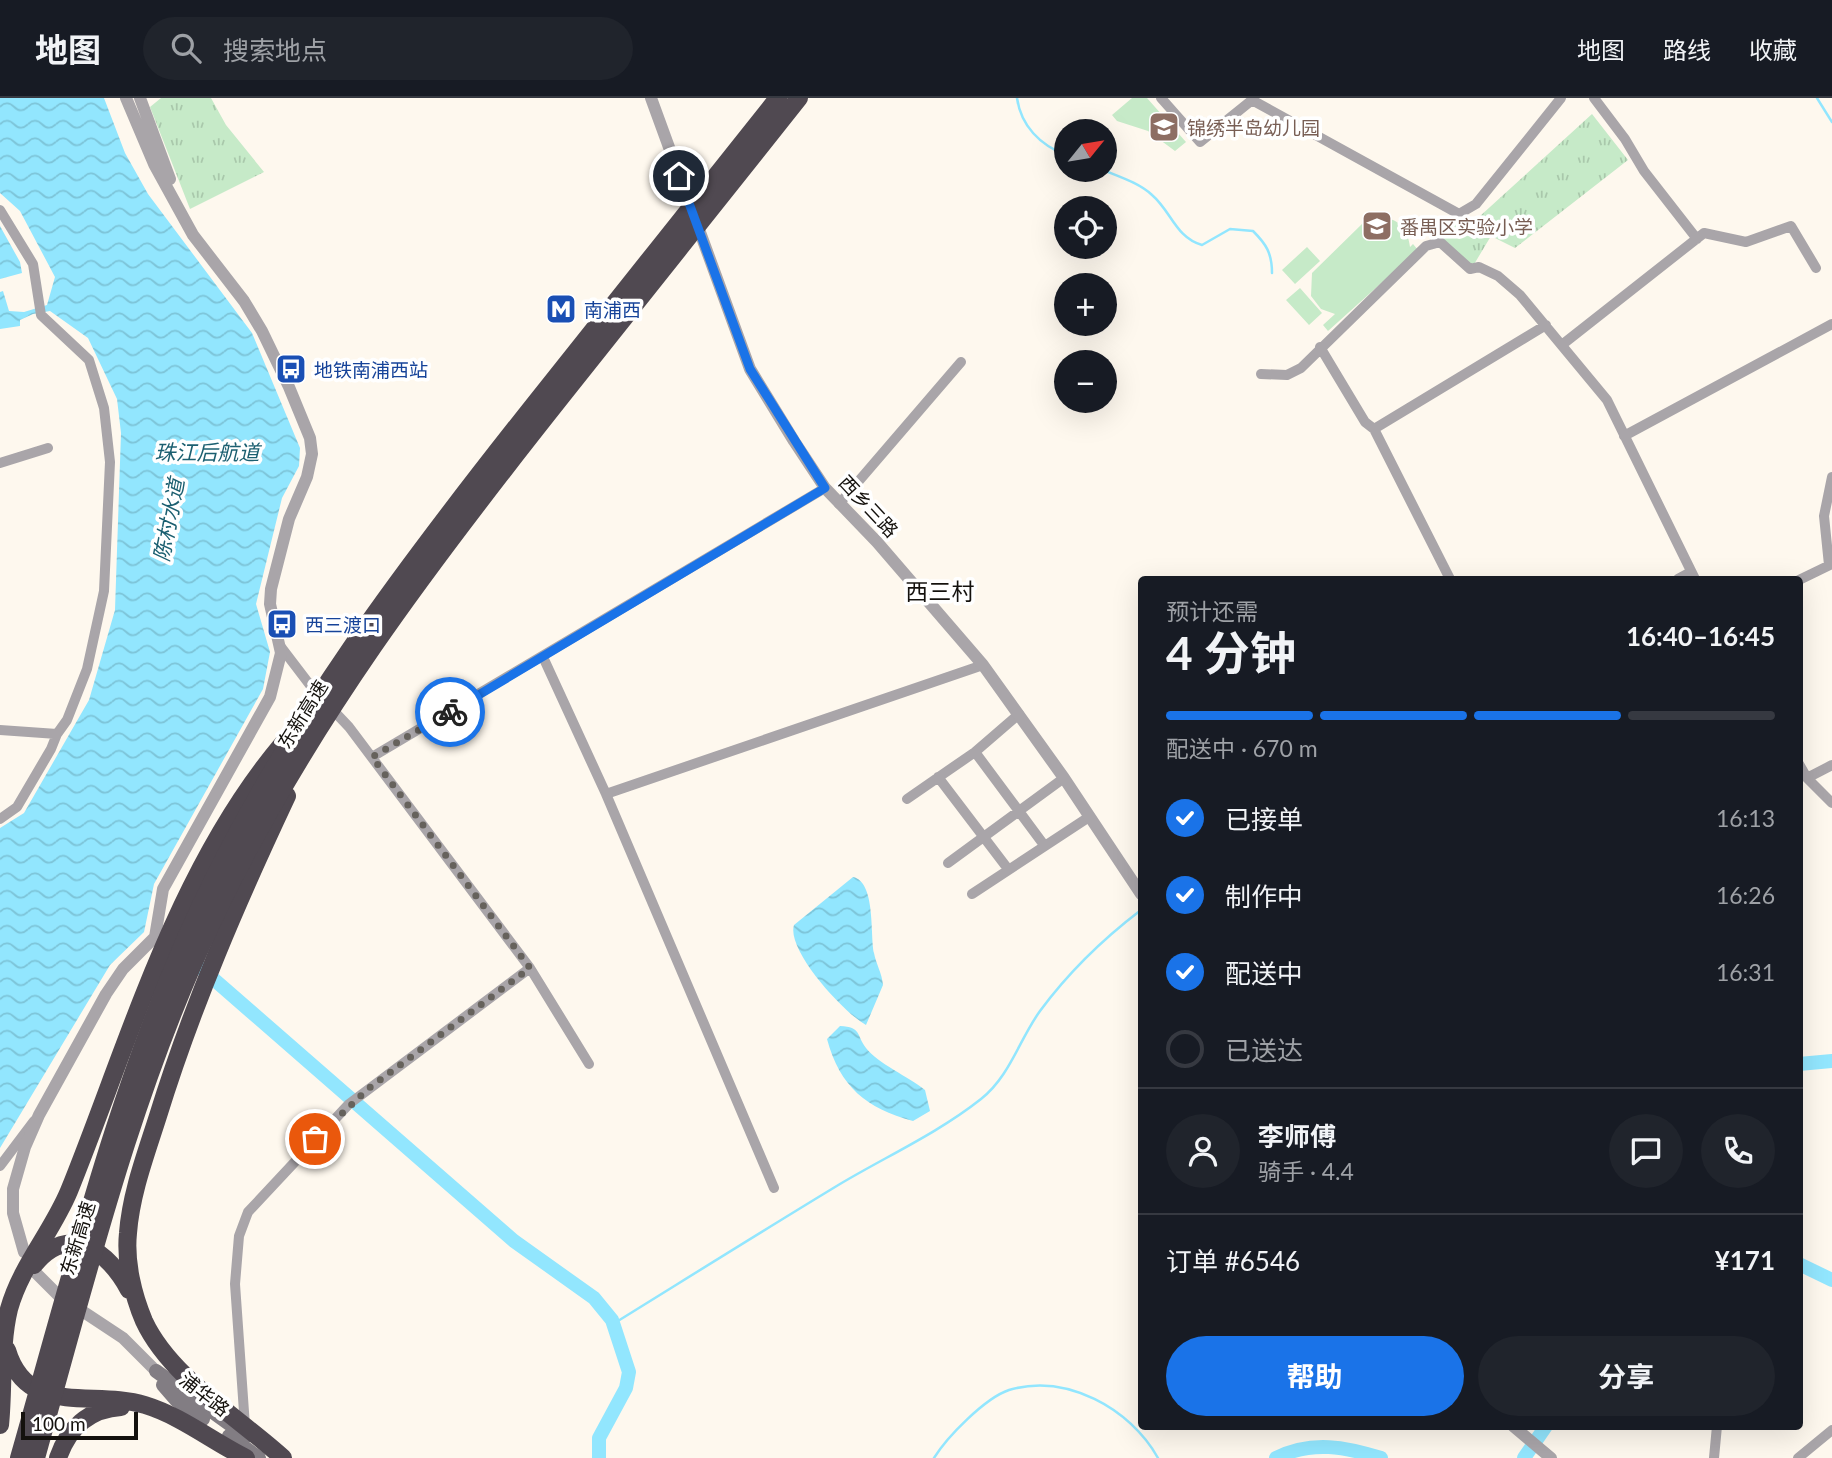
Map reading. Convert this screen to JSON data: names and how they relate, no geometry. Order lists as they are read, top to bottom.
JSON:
{
  "streets": {
    "highway": ["东新高速"],
    "main road": ["浦华路"],
    "street": ["西乡三路"]
  },
  "districts": ["西三村"],
  "water": ["珠江后航道", "陈村水道"],
  "places": {
    "school or university": ["锦绣半岛幼儿园", "番禺区实验小学"],
    "metro station": ["南浦西"],
    "bus stop": ["地铁南浦西站", "西三渡口"]
  },
  "scale_bar": "100 m",
  "north": "top right",
  "page": {
    "header": "地图",
    "search": "搜索地点",
    "nav": ["地图", "路线", "收藏"],
    "map_buttons": ["+", "−"],
    "heading": ["4 分钟", "预计还需", "16:40–16:45"],
    "panel": [
      "李师傅",
      "骑手 · 4.4",
      "订单 #6546",
      "¥171"
    ],
    "bar": "配送中 · 670 m",
    "list": [
      ["已接单", "16:13"],
      ["制作中", "16:26"],
      ["配送中", "16:31"],
      "已送达"
    ],
    "buttons": ["帮助", "分享"],
    "scale": "100 m"
  }
}
